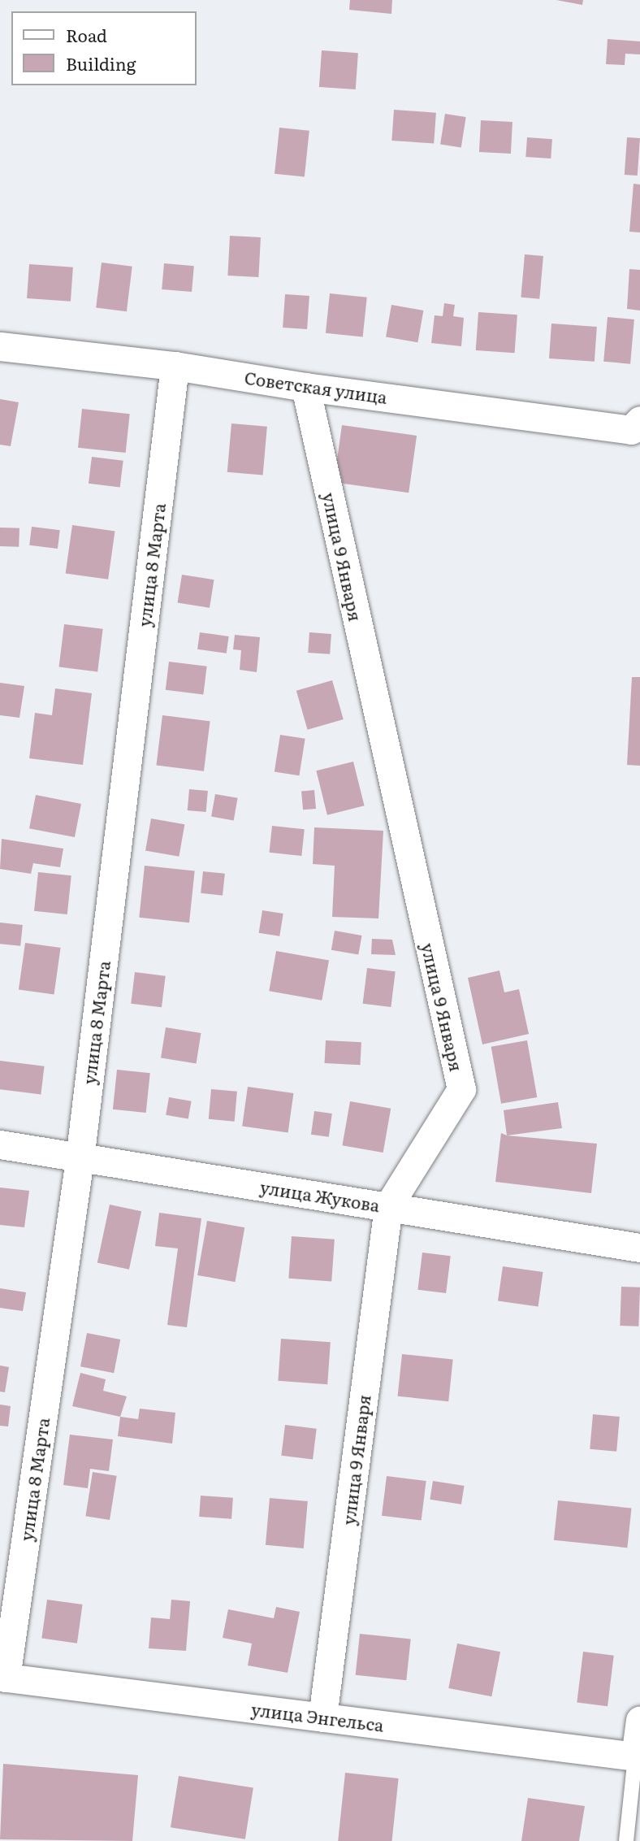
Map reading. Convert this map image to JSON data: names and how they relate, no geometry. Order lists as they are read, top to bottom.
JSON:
{
  "streets": {
    "street": [
      "Советская улица",
      "улица 9 Января",
      "улица 8 Марта",
      "улица Жукова",
      "улица Энгельса"
    ]
  },
  "crossings": [
    ["Советская улица", "улица 9 Января"],
    ["Советская улица", "улица 8 Марта"],
    ["улица 9 Января", "улица Жукова"],
    ["улица 9 Января", "улица Энгельса"],
    ["улица 8 Марта", "улица Жукова"],
    ["улица 8 Марта", "улица Энгельса"]
  ],
  "legend": ["Road", "Building"]
}
